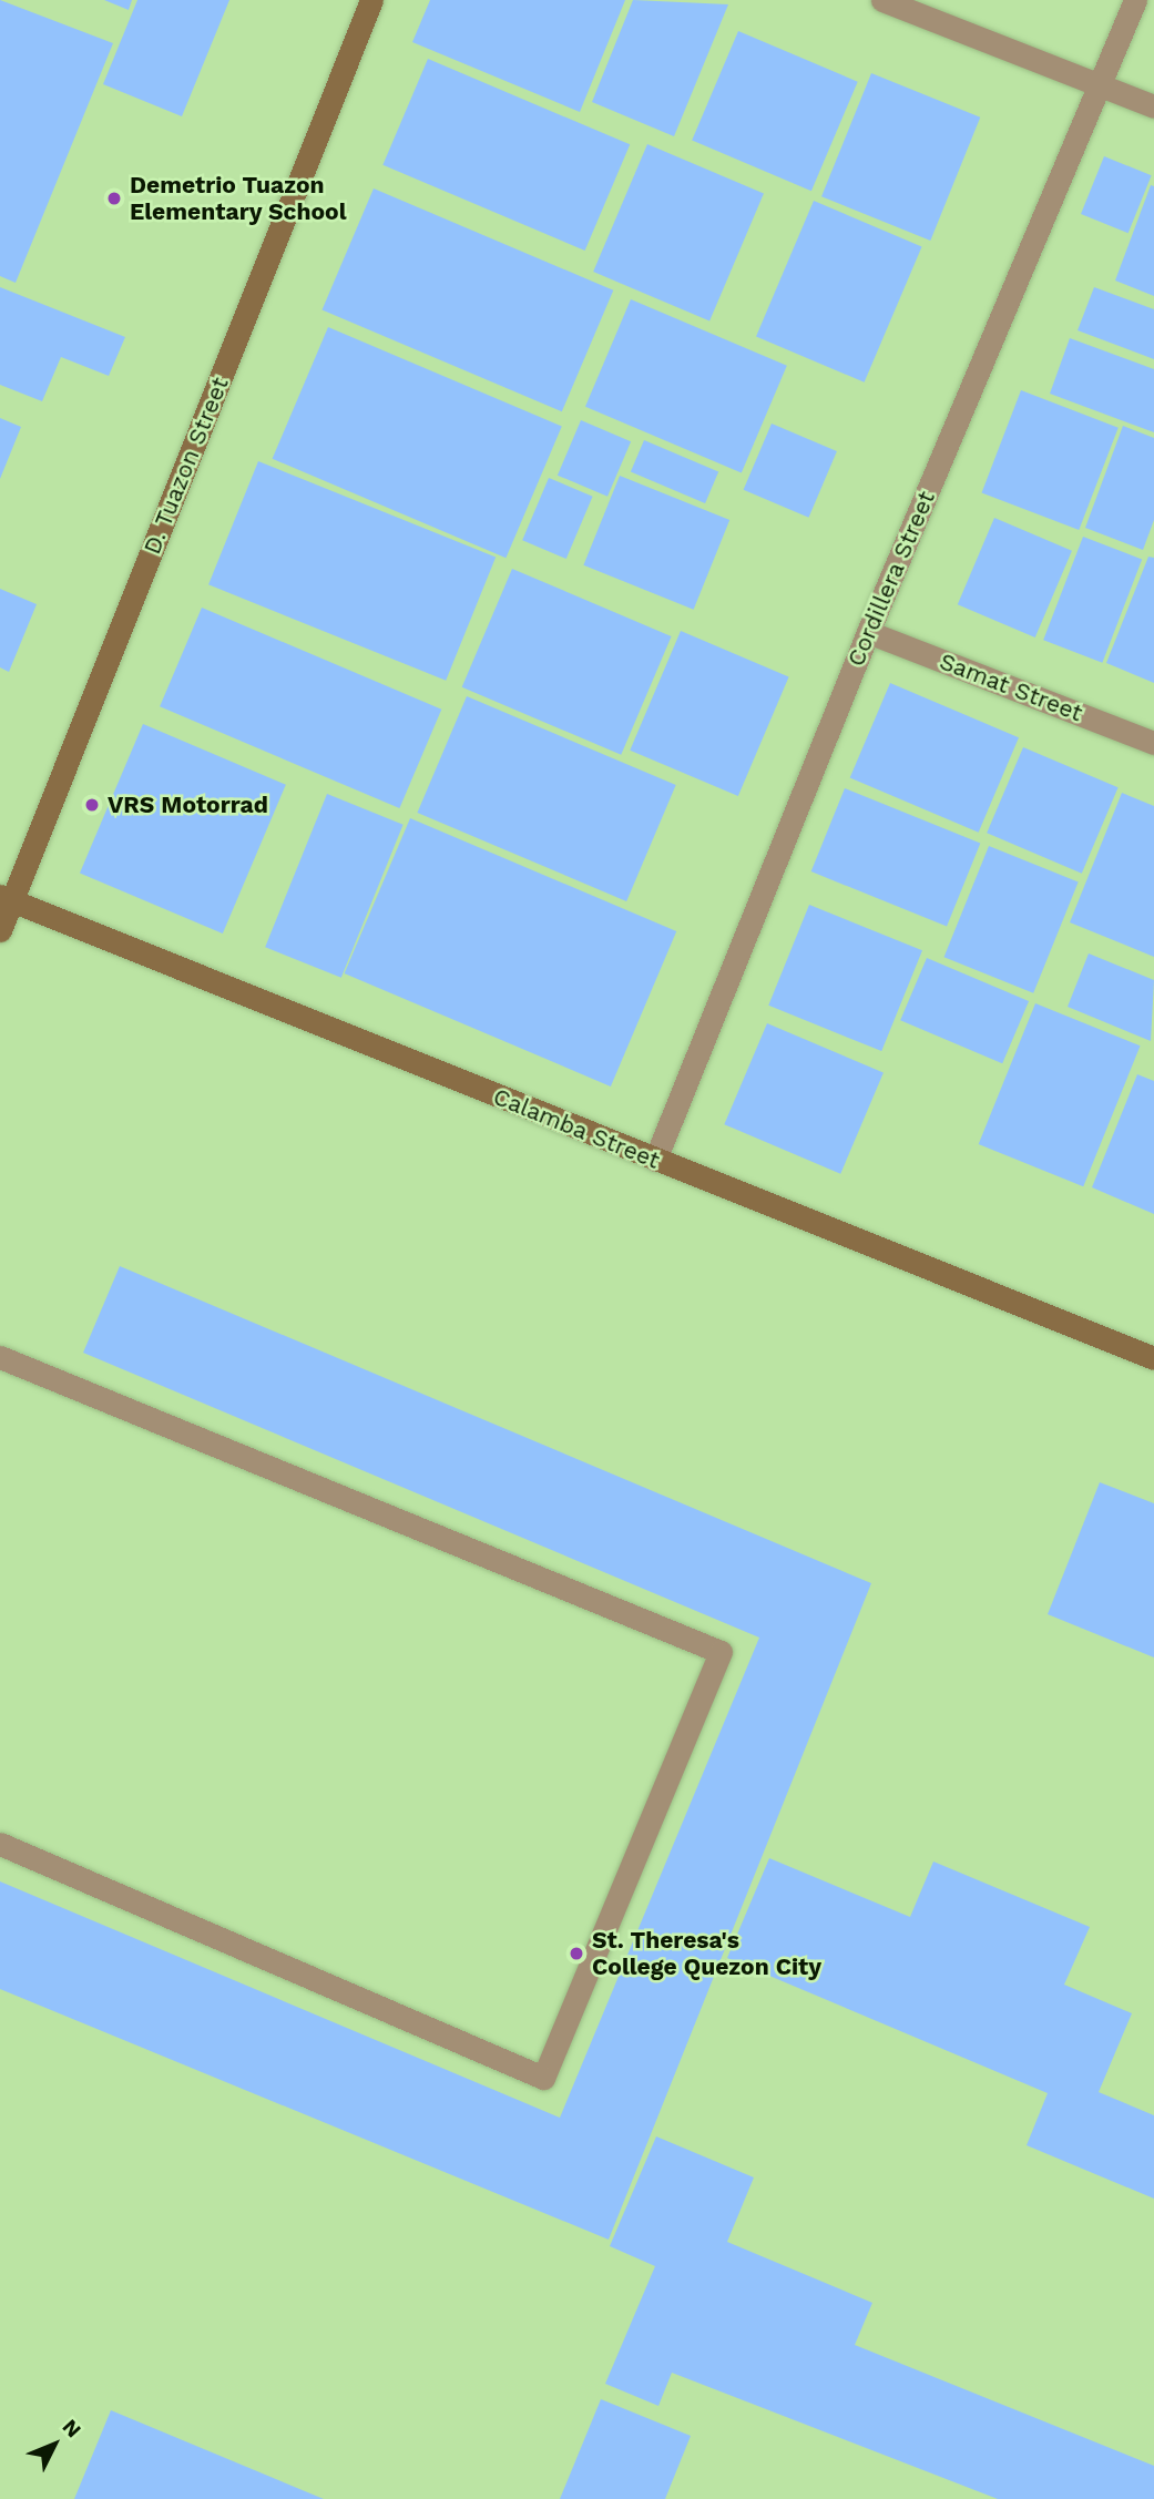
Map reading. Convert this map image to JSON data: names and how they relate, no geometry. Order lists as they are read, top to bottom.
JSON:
{
  "streets": {
    "street": [
      "D. Tuazon Street",
      "Cordillera Street",
      "Samat Street",
      "Calamba Street"
    ]
  },
  "crossings": [
    ["D. Tuazon Street", "Calamba Street"],
    ["Cordillera Street", "Samat Street"],
    ["Cordillera Street", "Calamba Street"]
  ],
  "places": ["Demetrio Tuazon Elementary School", "VRS Motorrad", "St. Theresa's College Quezon City"],
  "north": "top right"
}
